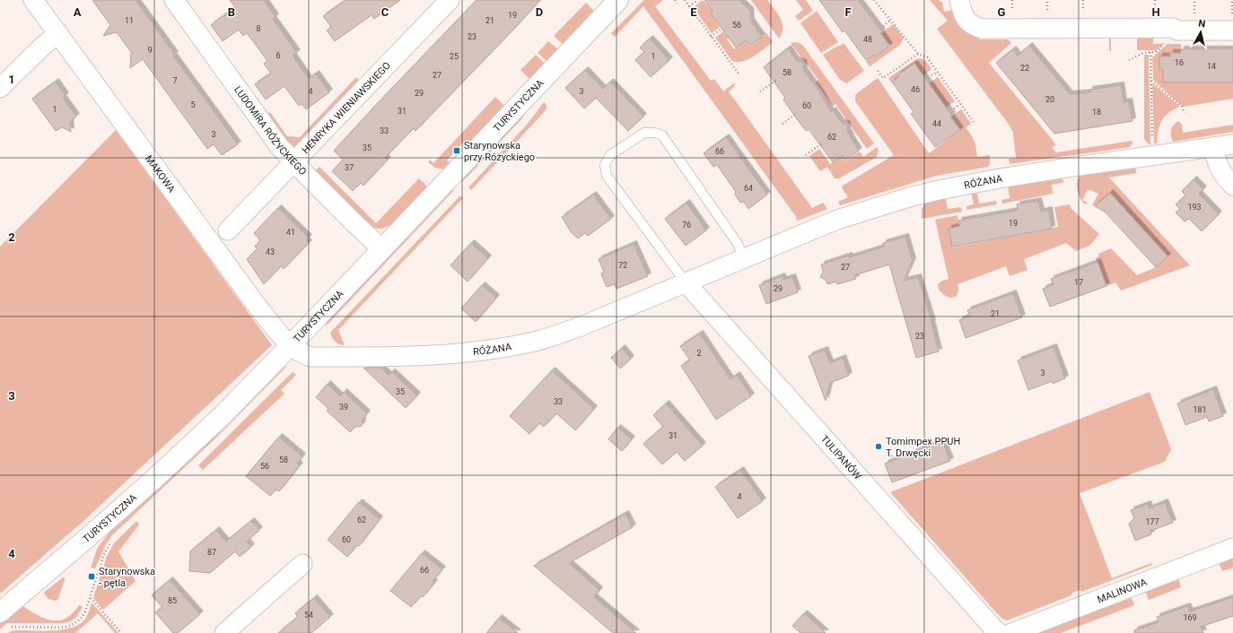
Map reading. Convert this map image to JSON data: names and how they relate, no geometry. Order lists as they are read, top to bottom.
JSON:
{
  "streets": {
    "street": [
      "TURYSTYCZNA",
      "HENRYKA WIENIAWSKIEGO",
      "LUDOMIRA RÓŻYCKIEGO",
      "MAKOWA",
      "RÓŻANA",
      "TULIPANÓW",
      "MALINOWA"
    ]
  },
  "crossings": [
    ["TURYSTYCZNA", "LUDOMIRA RÓŻYCKIEGO"],
    ["TURYSTYCZNA", "MAKOWA"],
    ["TURYSTYCZNA", "RÓŻANA"],
    ["HENRYKA WIENIAWSKIEGO", "LUDOMIRA RÓŻYCKIEGO"],
    ["MAKOWA", "RÓŻANA"],
    ["RÓŻANA", "TULIPANÓW"]
  ],
  "places": {
    "transit": ["Starynowska przy Różyckiego", "Starynowska - pętla"],
    "other": ["Tomimpex PPUH T. Drwęcki"]
  },
  "house_numbers": [
    "19",
    "11",
    "21",
    "56",
    "8",
    "23",
    "48",
    "9",
    "6",
    "25",
    "1",
    "16",
    "14",
    "22",
    "58",
    "27",
    "7",
    "46",
    "4",
    "3",
    "29",
    "20",
    "5",
    "60",
    "1",
    "31",
    "18",
    "44",
    "33",
    "3",
    "62",
    "35",
    "66",
    "37",
    "64",
    "193",
    "19",
    "76",
    "41",
    "43",
    "72",
    "27",
    "17",
    "29",
    "21",
    "23",
    "2",
    "3",
    "35",
    "33",
    "39",
    "181",
    "31",
    "58",
    "56",
    "4",
    "62",
    "177",
    "60",
    "87",
    "66",
    "85",
    "54",
    "169"
  ],
  "north": "top",
  "grid": {
    "columns": [
      "A",
      "B",
      "C",
      "D",
      "E",
      "F",
      "G",
      "H"
    ],
    "rows": [
      "1",
      "2",
      "3",
      "4"
    ]
  }
}
